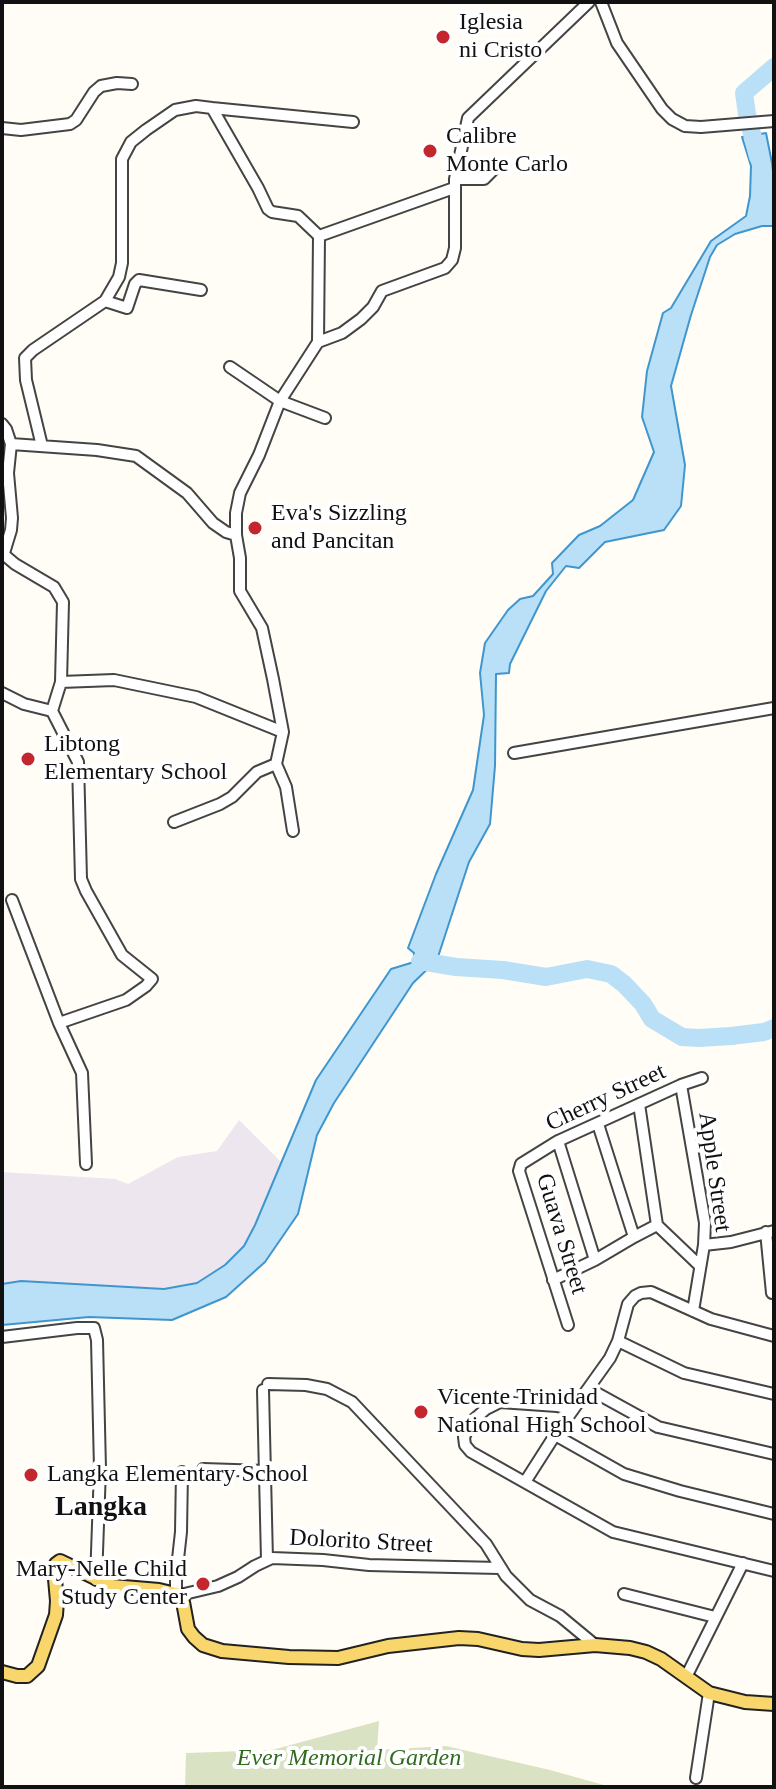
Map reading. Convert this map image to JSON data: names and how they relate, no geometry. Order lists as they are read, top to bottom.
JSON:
{
  "streets": {
    "street": [
      "Cherry Street",
      "Apple Street",
      "Guava Street",
      "Dolorito Street"
    ]
  },
  "crossings": [
    ["Cherry Street", "Apple Street"],
    ["Cherry Street", "Guava Street"]
  ],
  "districts": ["Langka"],
  "parks": ["Ever Memorial Garden"],
  "places": [
    "Iglesia ni Cristo",
    "Calibre Monte Carlo",
    "Eva's Sizzling and Pancitan",
    "Libtong Elementary School",
    "Vicente Trinidad National High School",
    "Langka Elementary School",
    "Mary-Nelle Child Study Center"
  ]
}
